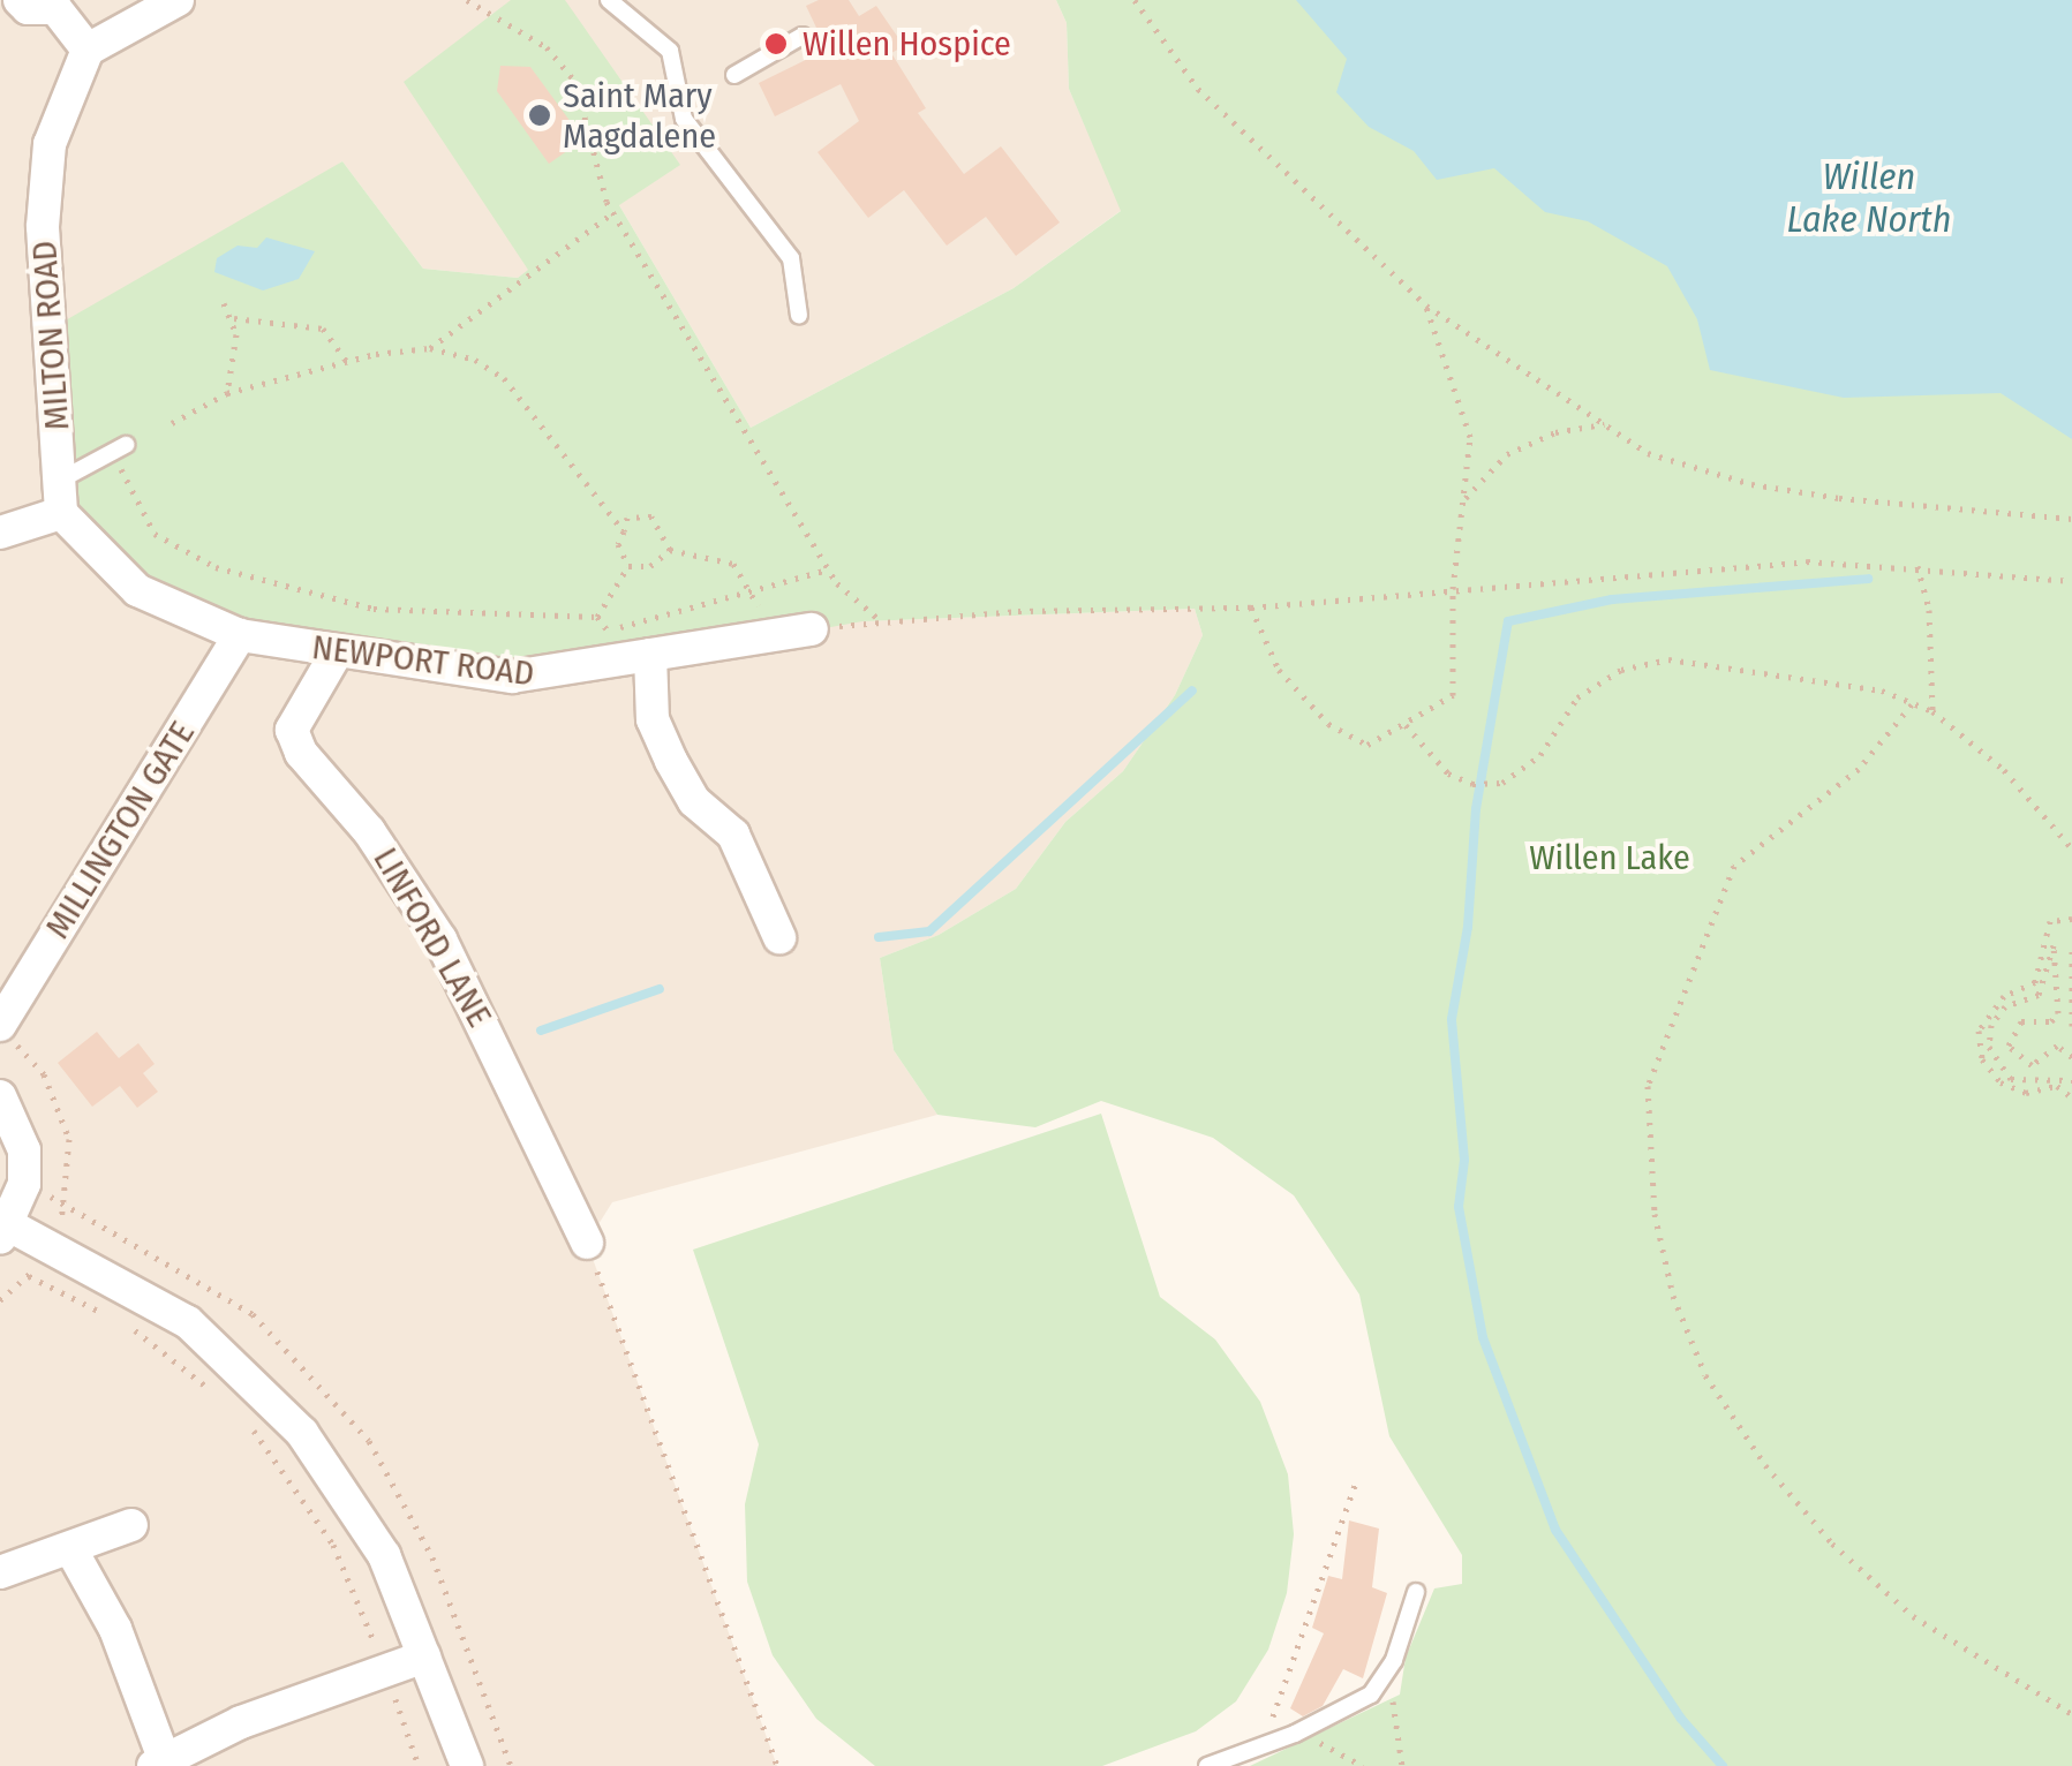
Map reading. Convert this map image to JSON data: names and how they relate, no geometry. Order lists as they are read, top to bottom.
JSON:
{
  "streets": {
    "street": [
      "MILTON ROAD",
      "NEWPORT ROAD",
      "MILLINGTON GATE",
      "LINFORD LANE"
    ]
  },
  "crossings": [
    ["NEWPORT ROAD", "MILLINGTON GATE"],
    ["NEWPORT ROAD", "LINFORD LANE"]
  ],
  "water": ["Willen Lake North"],
  "parks": ["Willen Lake"],
  "places": ["Willen Hospice", "Saint Mary Magdalene"]
}
